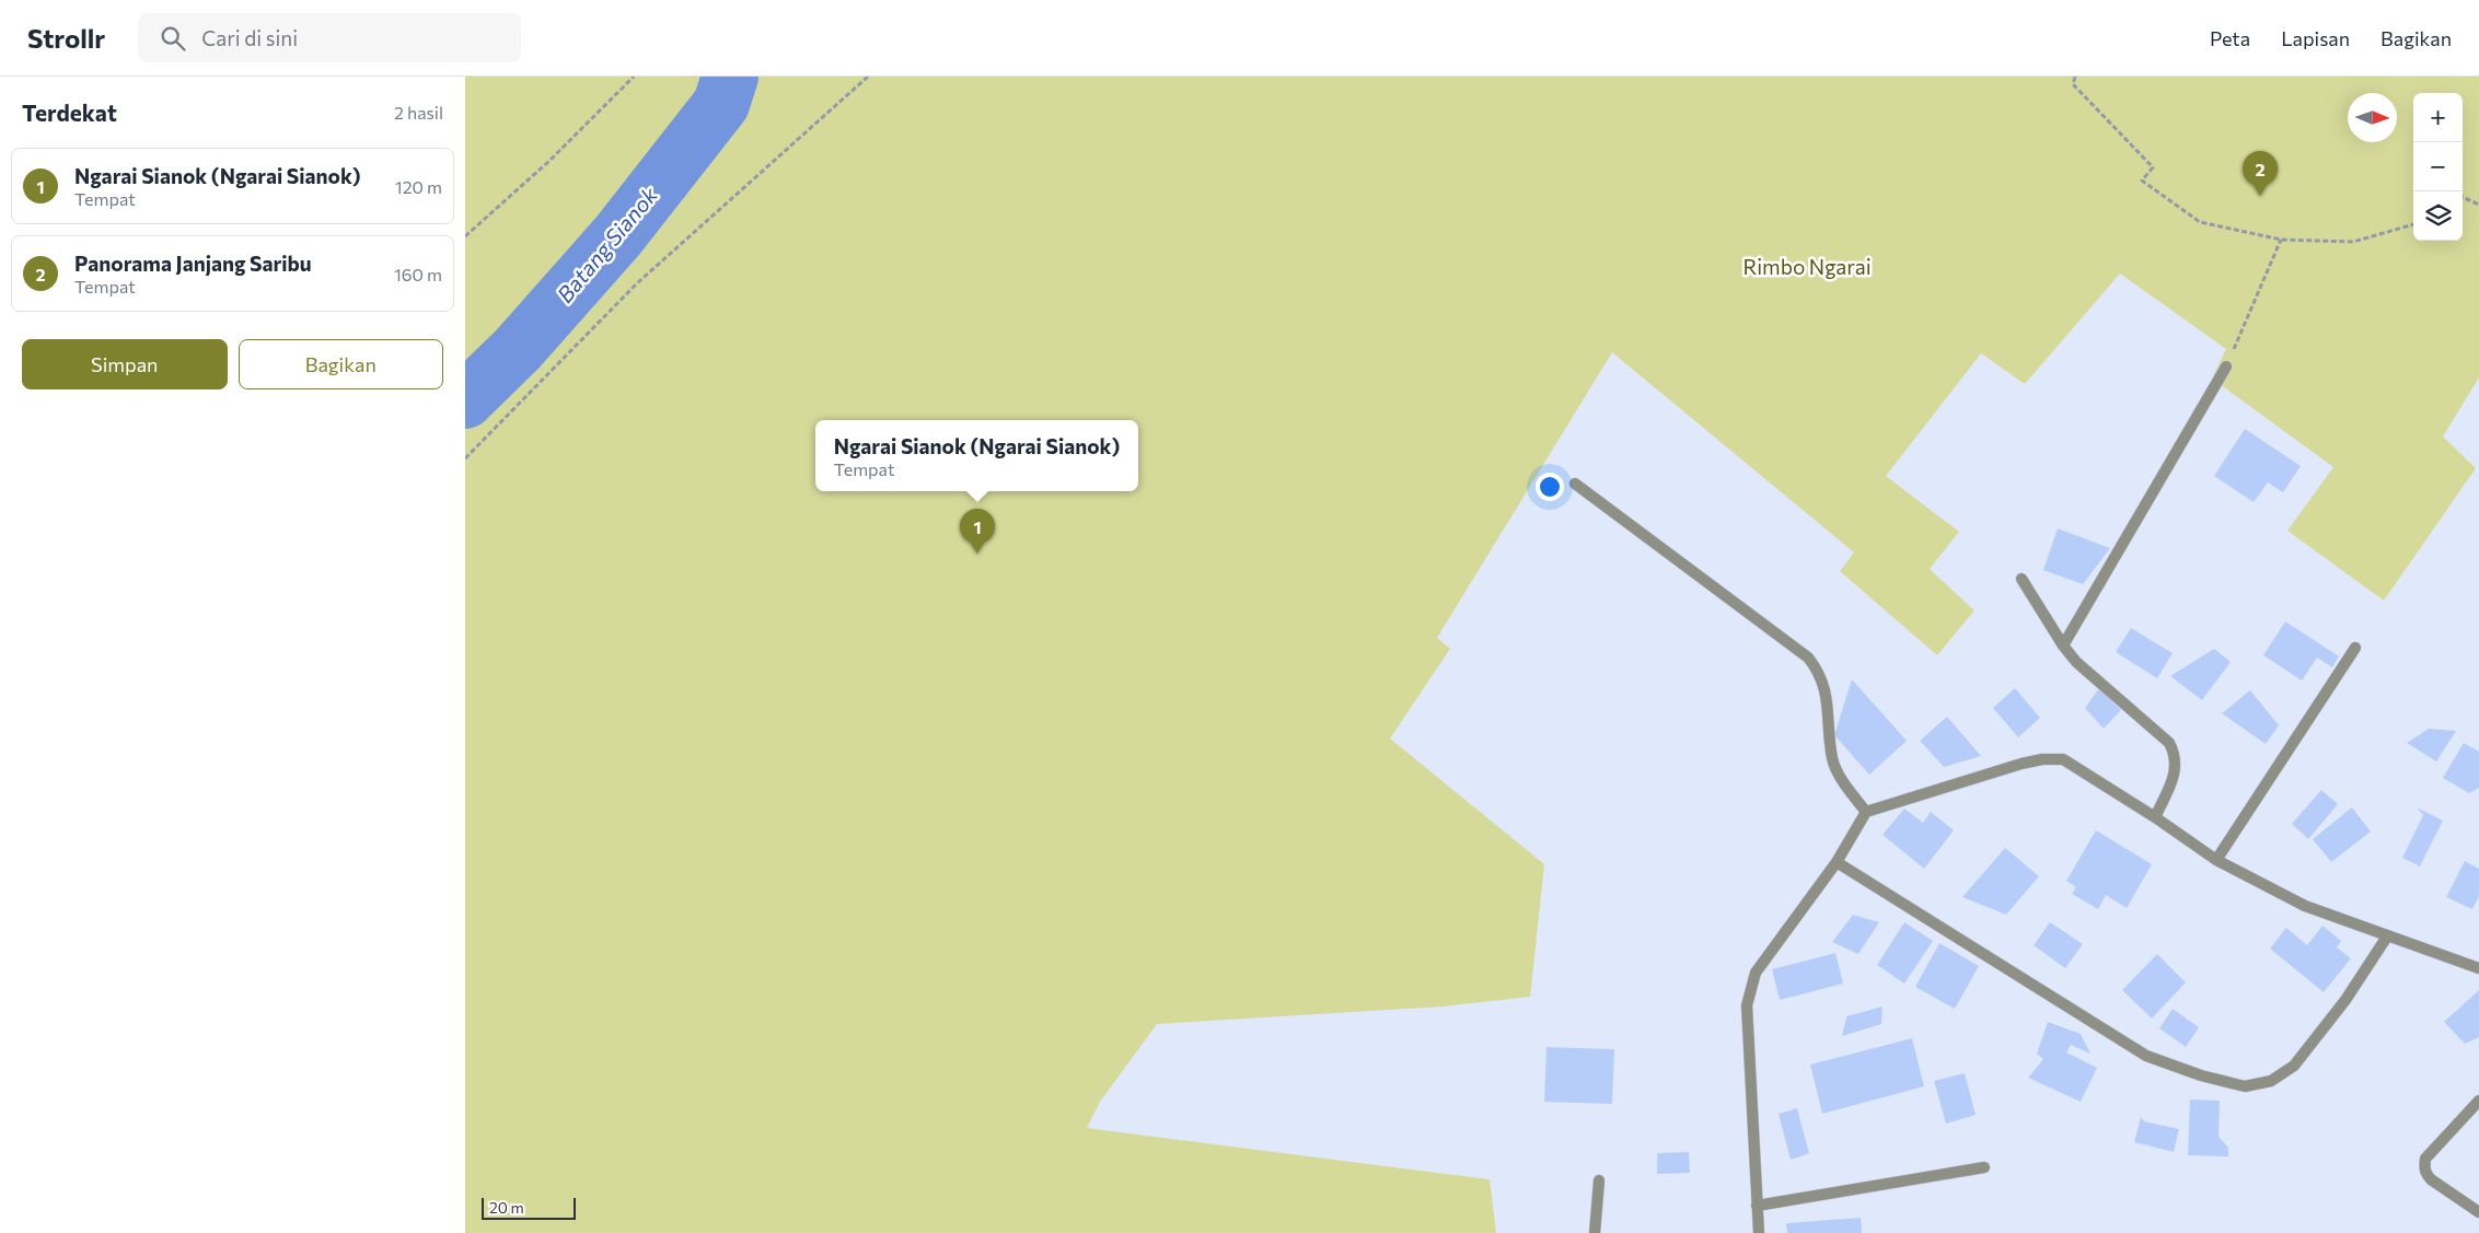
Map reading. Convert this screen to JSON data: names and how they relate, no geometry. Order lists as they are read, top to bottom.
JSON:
{
  "water": ["Batang Sianok"],
  "parks": ["Rimbo Ngarai"],
  "scale_bar": "20 m",
  "north": "right",
  "page": {
    "header": "Strollr",
    "search": "Cari di sini",
    "nav": ["Peta", "Lapisan", "Bagikan"],
    "heading": ["Terdekat", "2 hasil"],
    "map_buttons": ["+", "−"],
    "list": [
      {
        "mark": "1",
        "name": "Ngarai Sianok (Ngarai Sianok)",
        "note": "Tempat",
        "value": "120 m"
      },
      {
        "mark": "2",
        "name": "Panorama Janjang Saribu",
        "note": "Tempat",
        "value": "160 m"
      }
    ],
    "pins": ["2", "1"],
    "buttons": ["Simpan", "Bagikan"],
    "popup": ["Ngarai Sianok (Ngarai Sianok)", "Tempat"],
    "scale": "20 m"
  }
}
